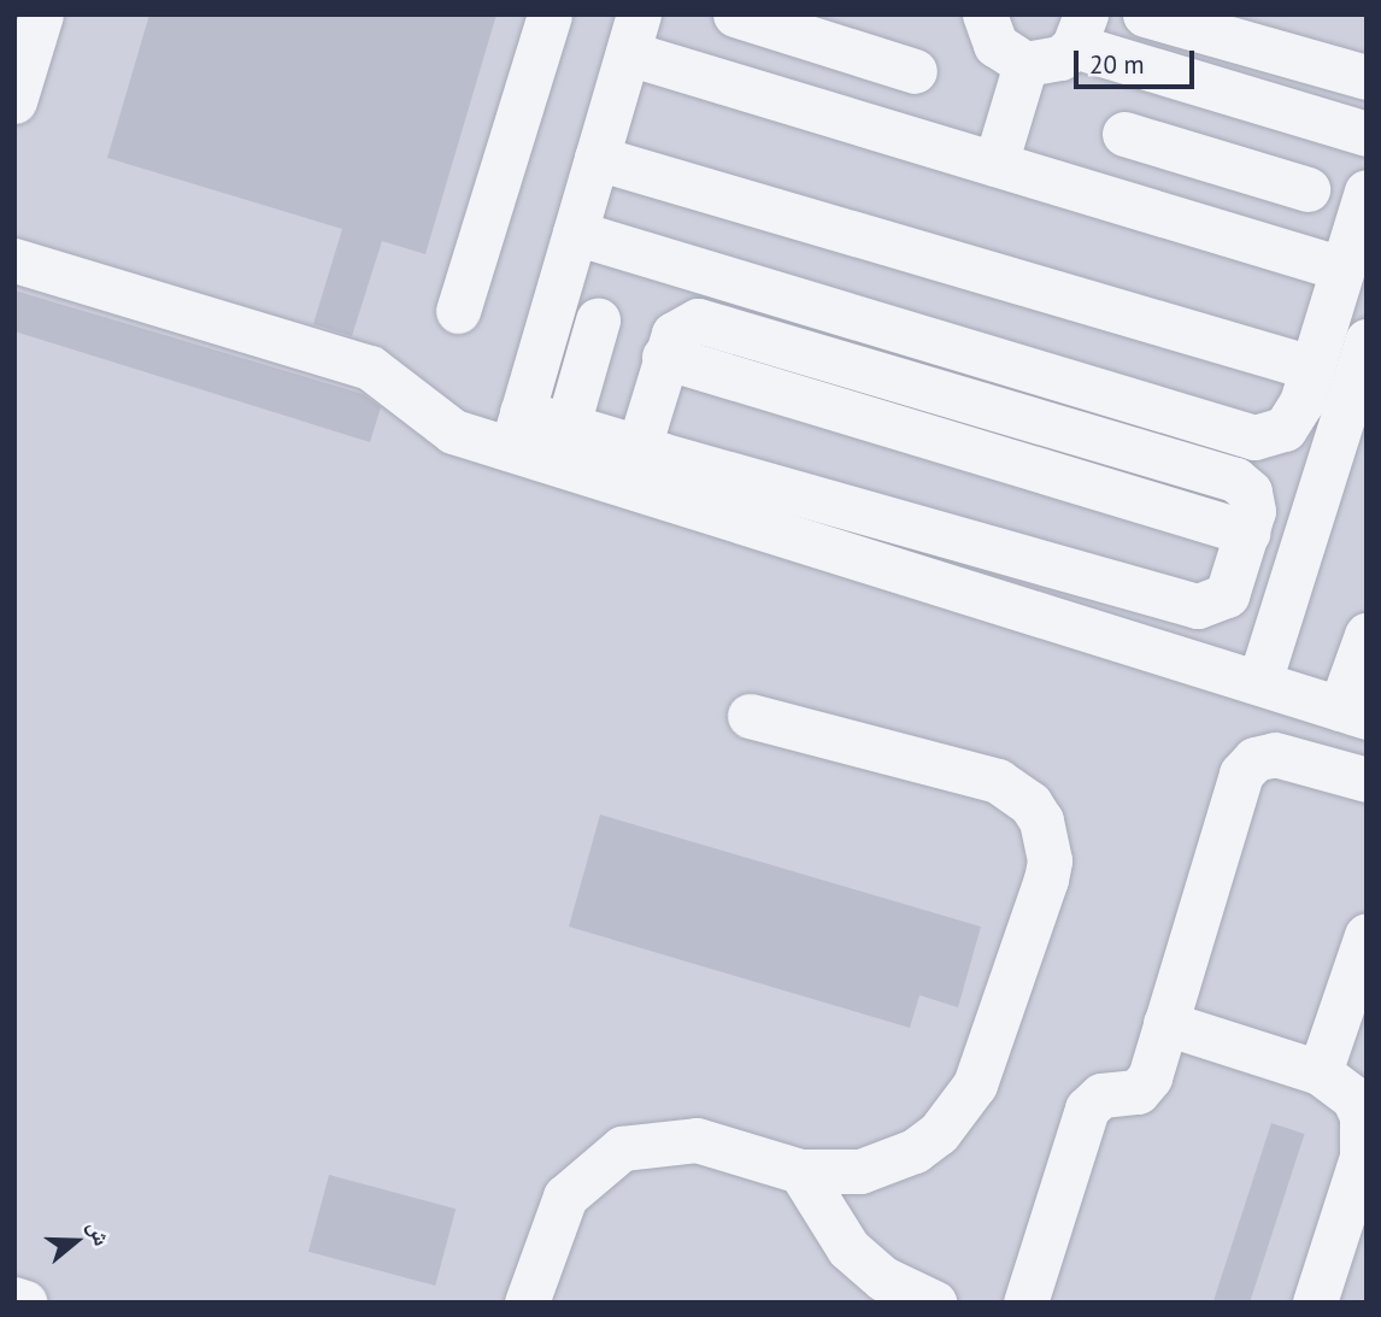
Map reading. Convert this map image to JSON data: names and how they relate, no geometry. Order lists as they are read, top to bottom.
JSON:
{
  "scale_bar": "20 m",
  "north": "right"
}
